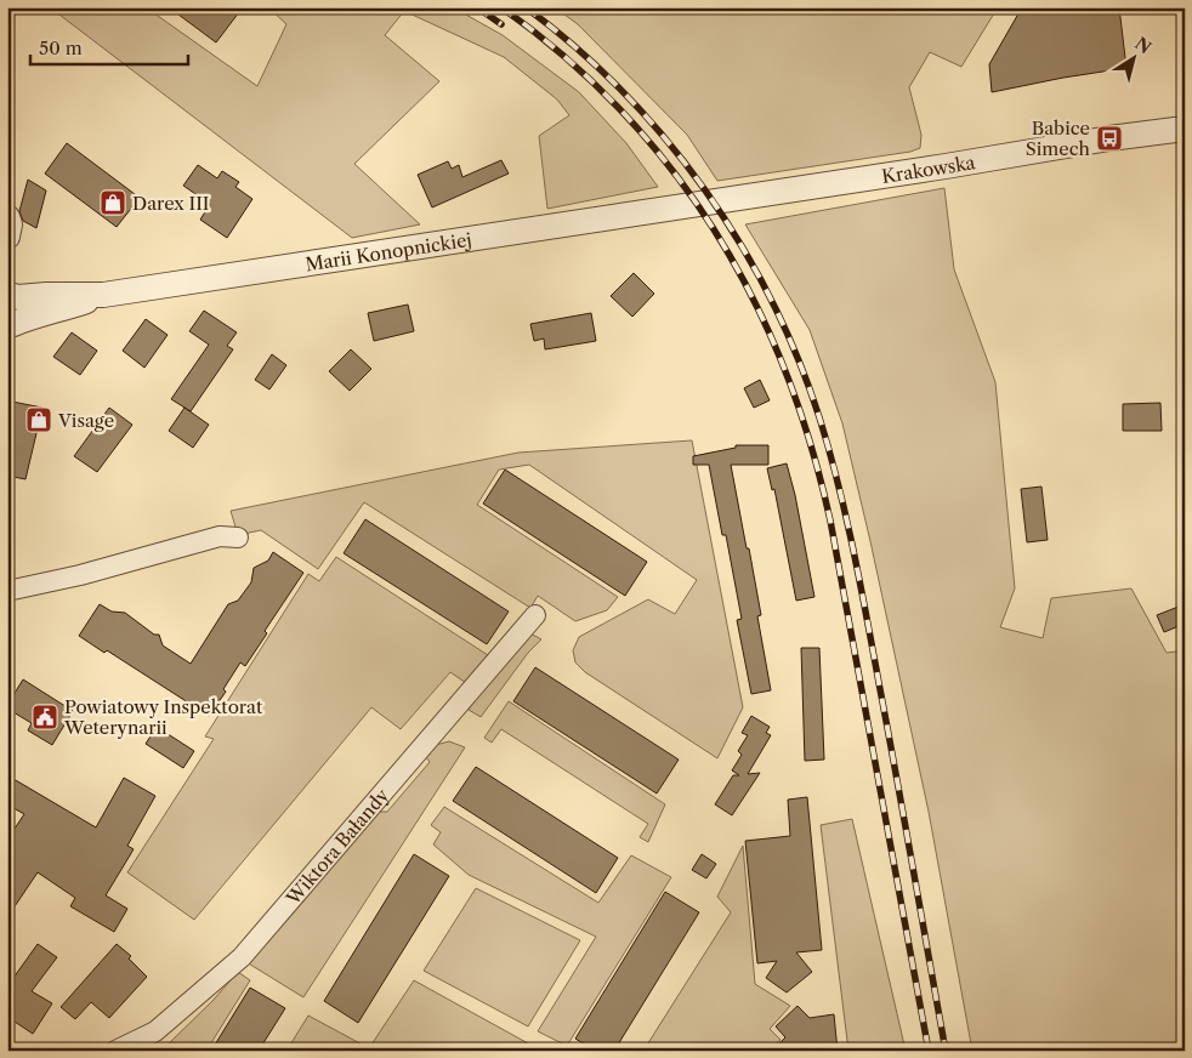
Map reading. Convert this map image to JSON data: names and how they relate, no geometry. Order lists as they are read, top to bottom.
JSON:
{
  "streets": {
    "street": ["Krakowska", "Marii Konopnickiej", "Wiktora Bałandy"]
  },
  "crossings": [
    ["Krakowska", "Marii Konopnickiej"]
  ],
  "places": {
    "bus stop": ["Babice Simech"],
    "shop": ["Darex III", "Visage"],
    "public building": ["Powiatowy Inspektorat Weterynarii"]
  },
  "scale_bar": "50 m",
  "north": "top right"
}
